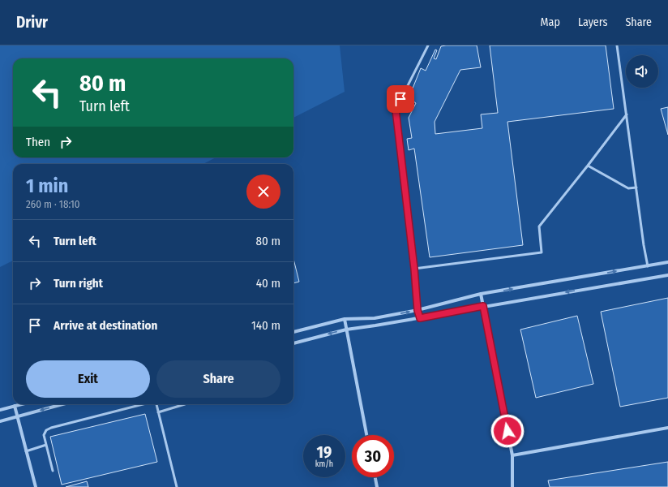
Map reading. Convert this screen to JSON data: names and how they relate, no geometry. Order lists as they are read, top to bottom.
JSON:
{
  "page": {
    "header": "Drivr",
    "nav": ["Map", "Layers", "Share"],
    "turn": ["80 m", "Turn left"],
    "then": "Then",
    "heading": ["1 min", "260 m · 18:10"],
    "list": [
      {
        "name": "Turn left",
        "value": "80 m"
      },
      {
        "name": "Turn right",
        "value": "40 m"
      },
      {
        "name": "Arrive at destination",
        "value": "140 m"
      }
    ],
    "buttons": ["Exit", "Share"],
    "speed": "19 km/h",
    "limit": "30"
  }
}
